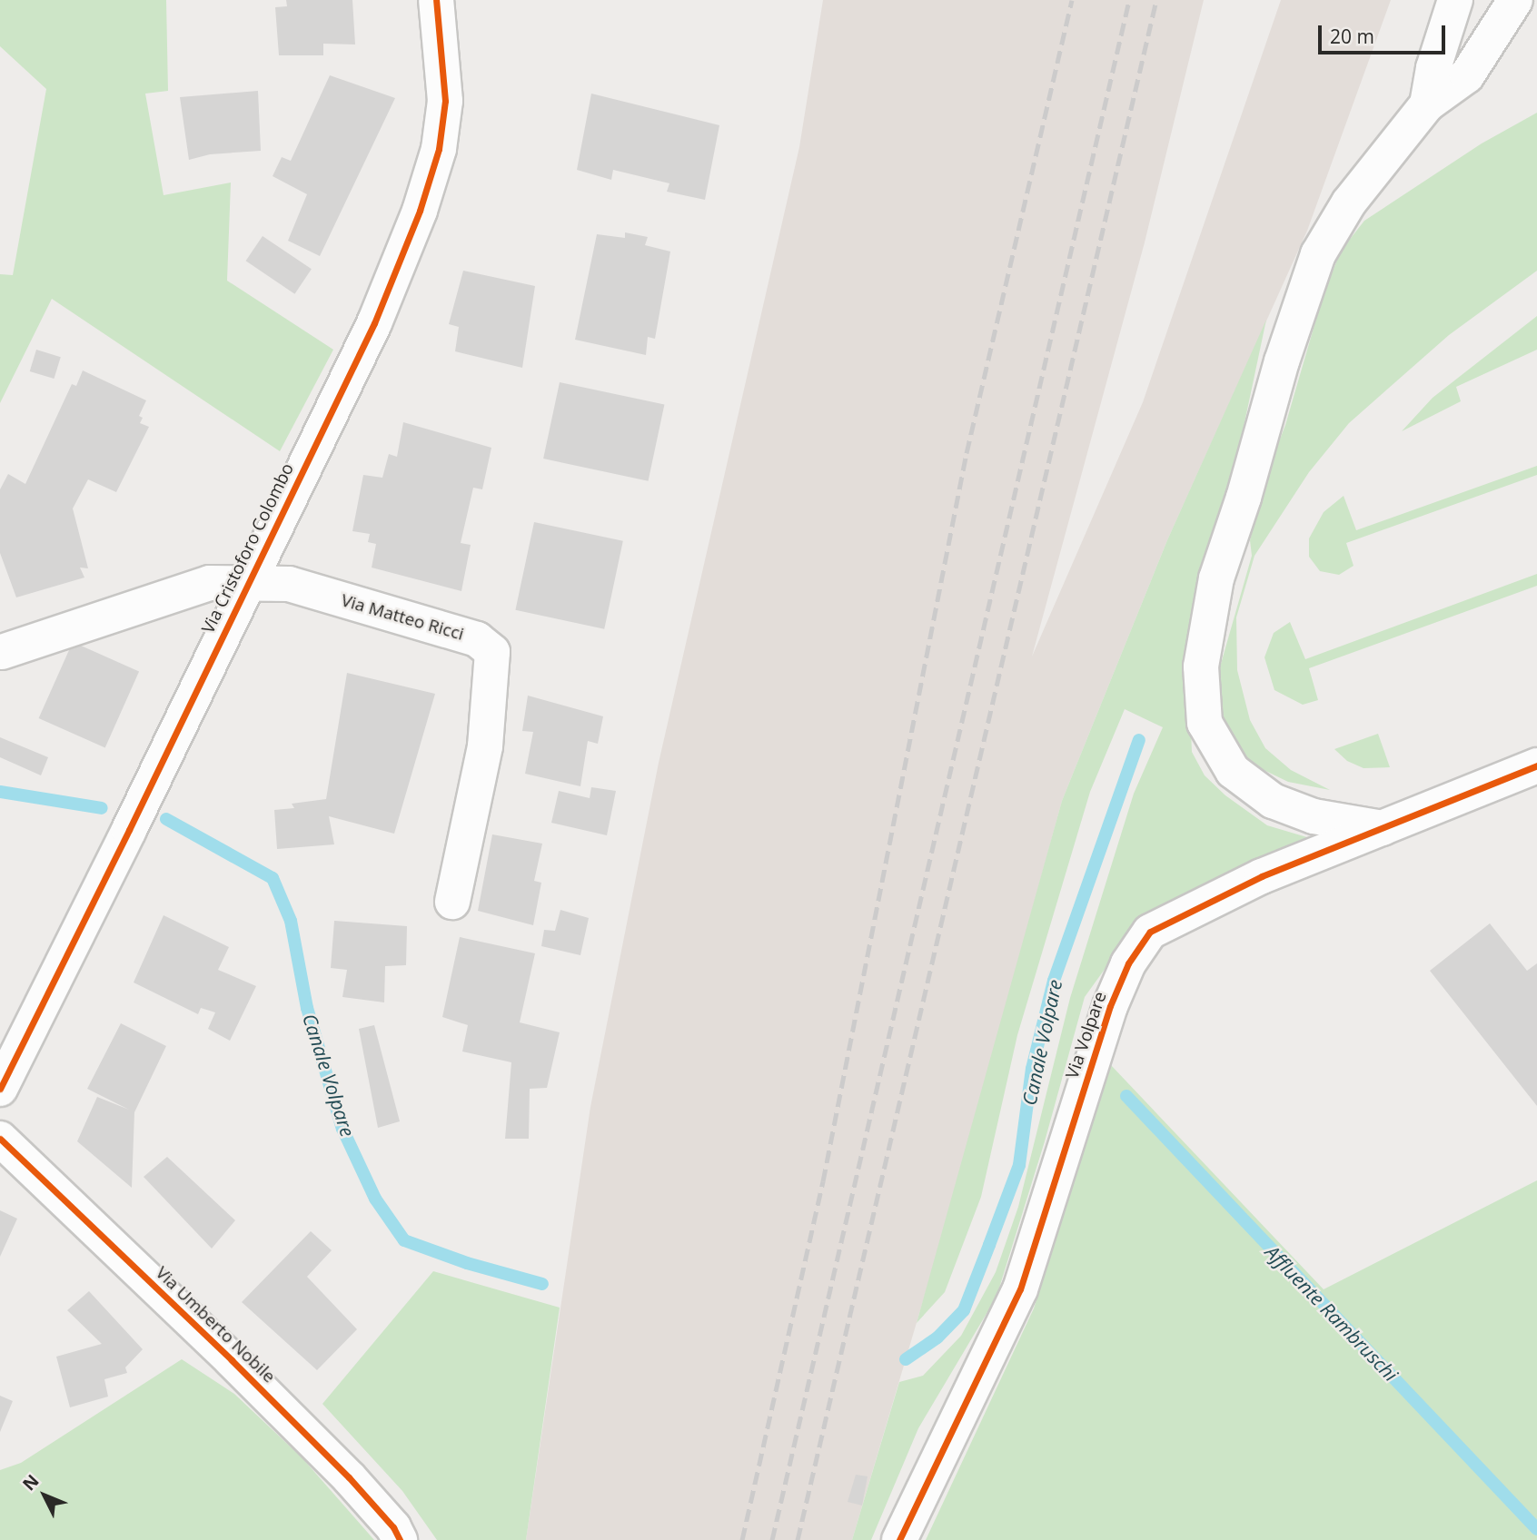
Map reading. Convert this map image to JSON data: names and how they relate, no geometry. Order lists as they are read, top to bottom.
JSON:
{
  "streets": {
    "street": [
      "Via Cristoforo Colombo",
      "Via Matteo Ricci",
      "Via Volpare",
      "Via Umberto Nobile"
    ]
  },
  "crossings": [
    ["Via Cristoforo Colombo", "Via Matteo Ricci"]
  ],
  "water": ["Canale Volpare", "Affluente Rambruschi"],
  "scale_bar": "20 m",
  "north": "top left"
}
